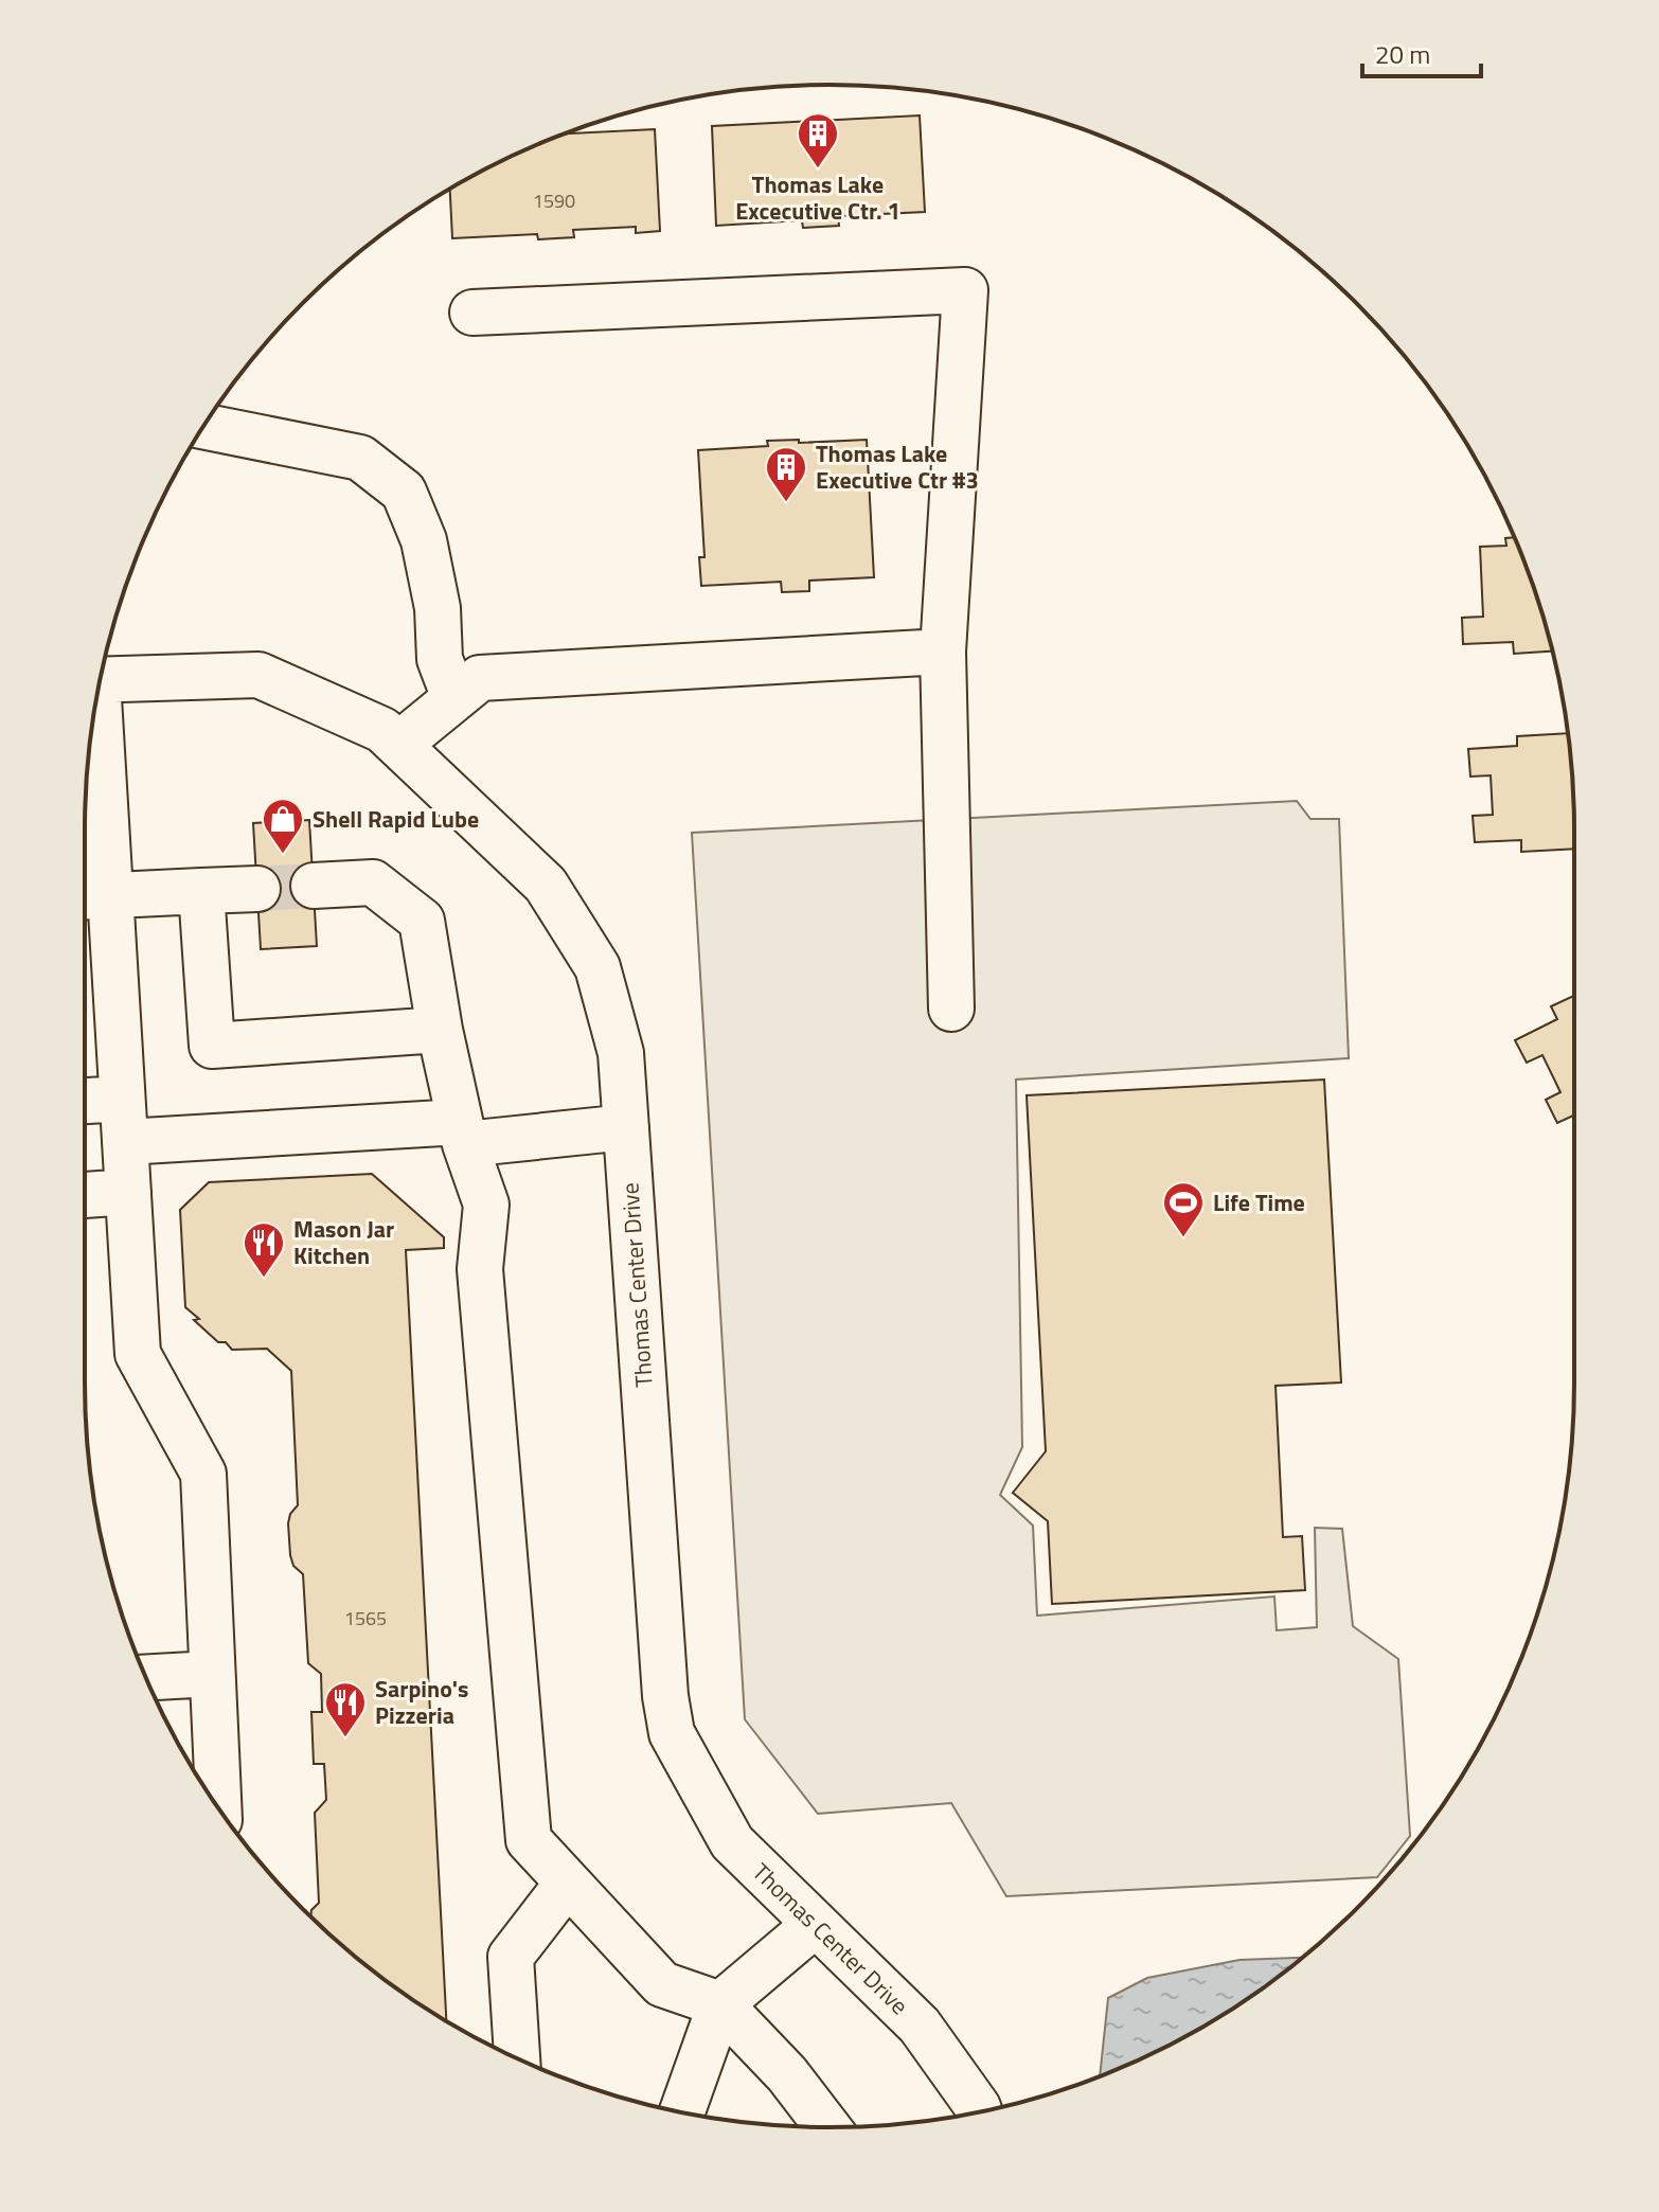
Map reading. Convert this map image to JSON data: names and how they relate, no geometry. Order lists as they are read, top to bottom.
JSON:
{
  "streets": {
    "street": ["Thomas Center Drive"]
  },
  "places": {
    "building": ["Thomas Lake Excecutive Ctr. 1", "Thomas Lake Executive Ctr #3"],
    "shop": ["Shell Rapid Lube"],
    "sports": ["Life Time"],
    "restaurant": ["Mason Jar Kitchen", "Sarpino's Pizzeria"]
  },
  "house_numbers": ["1590", "1565"],
  "scale_bar": "20 m"
}
